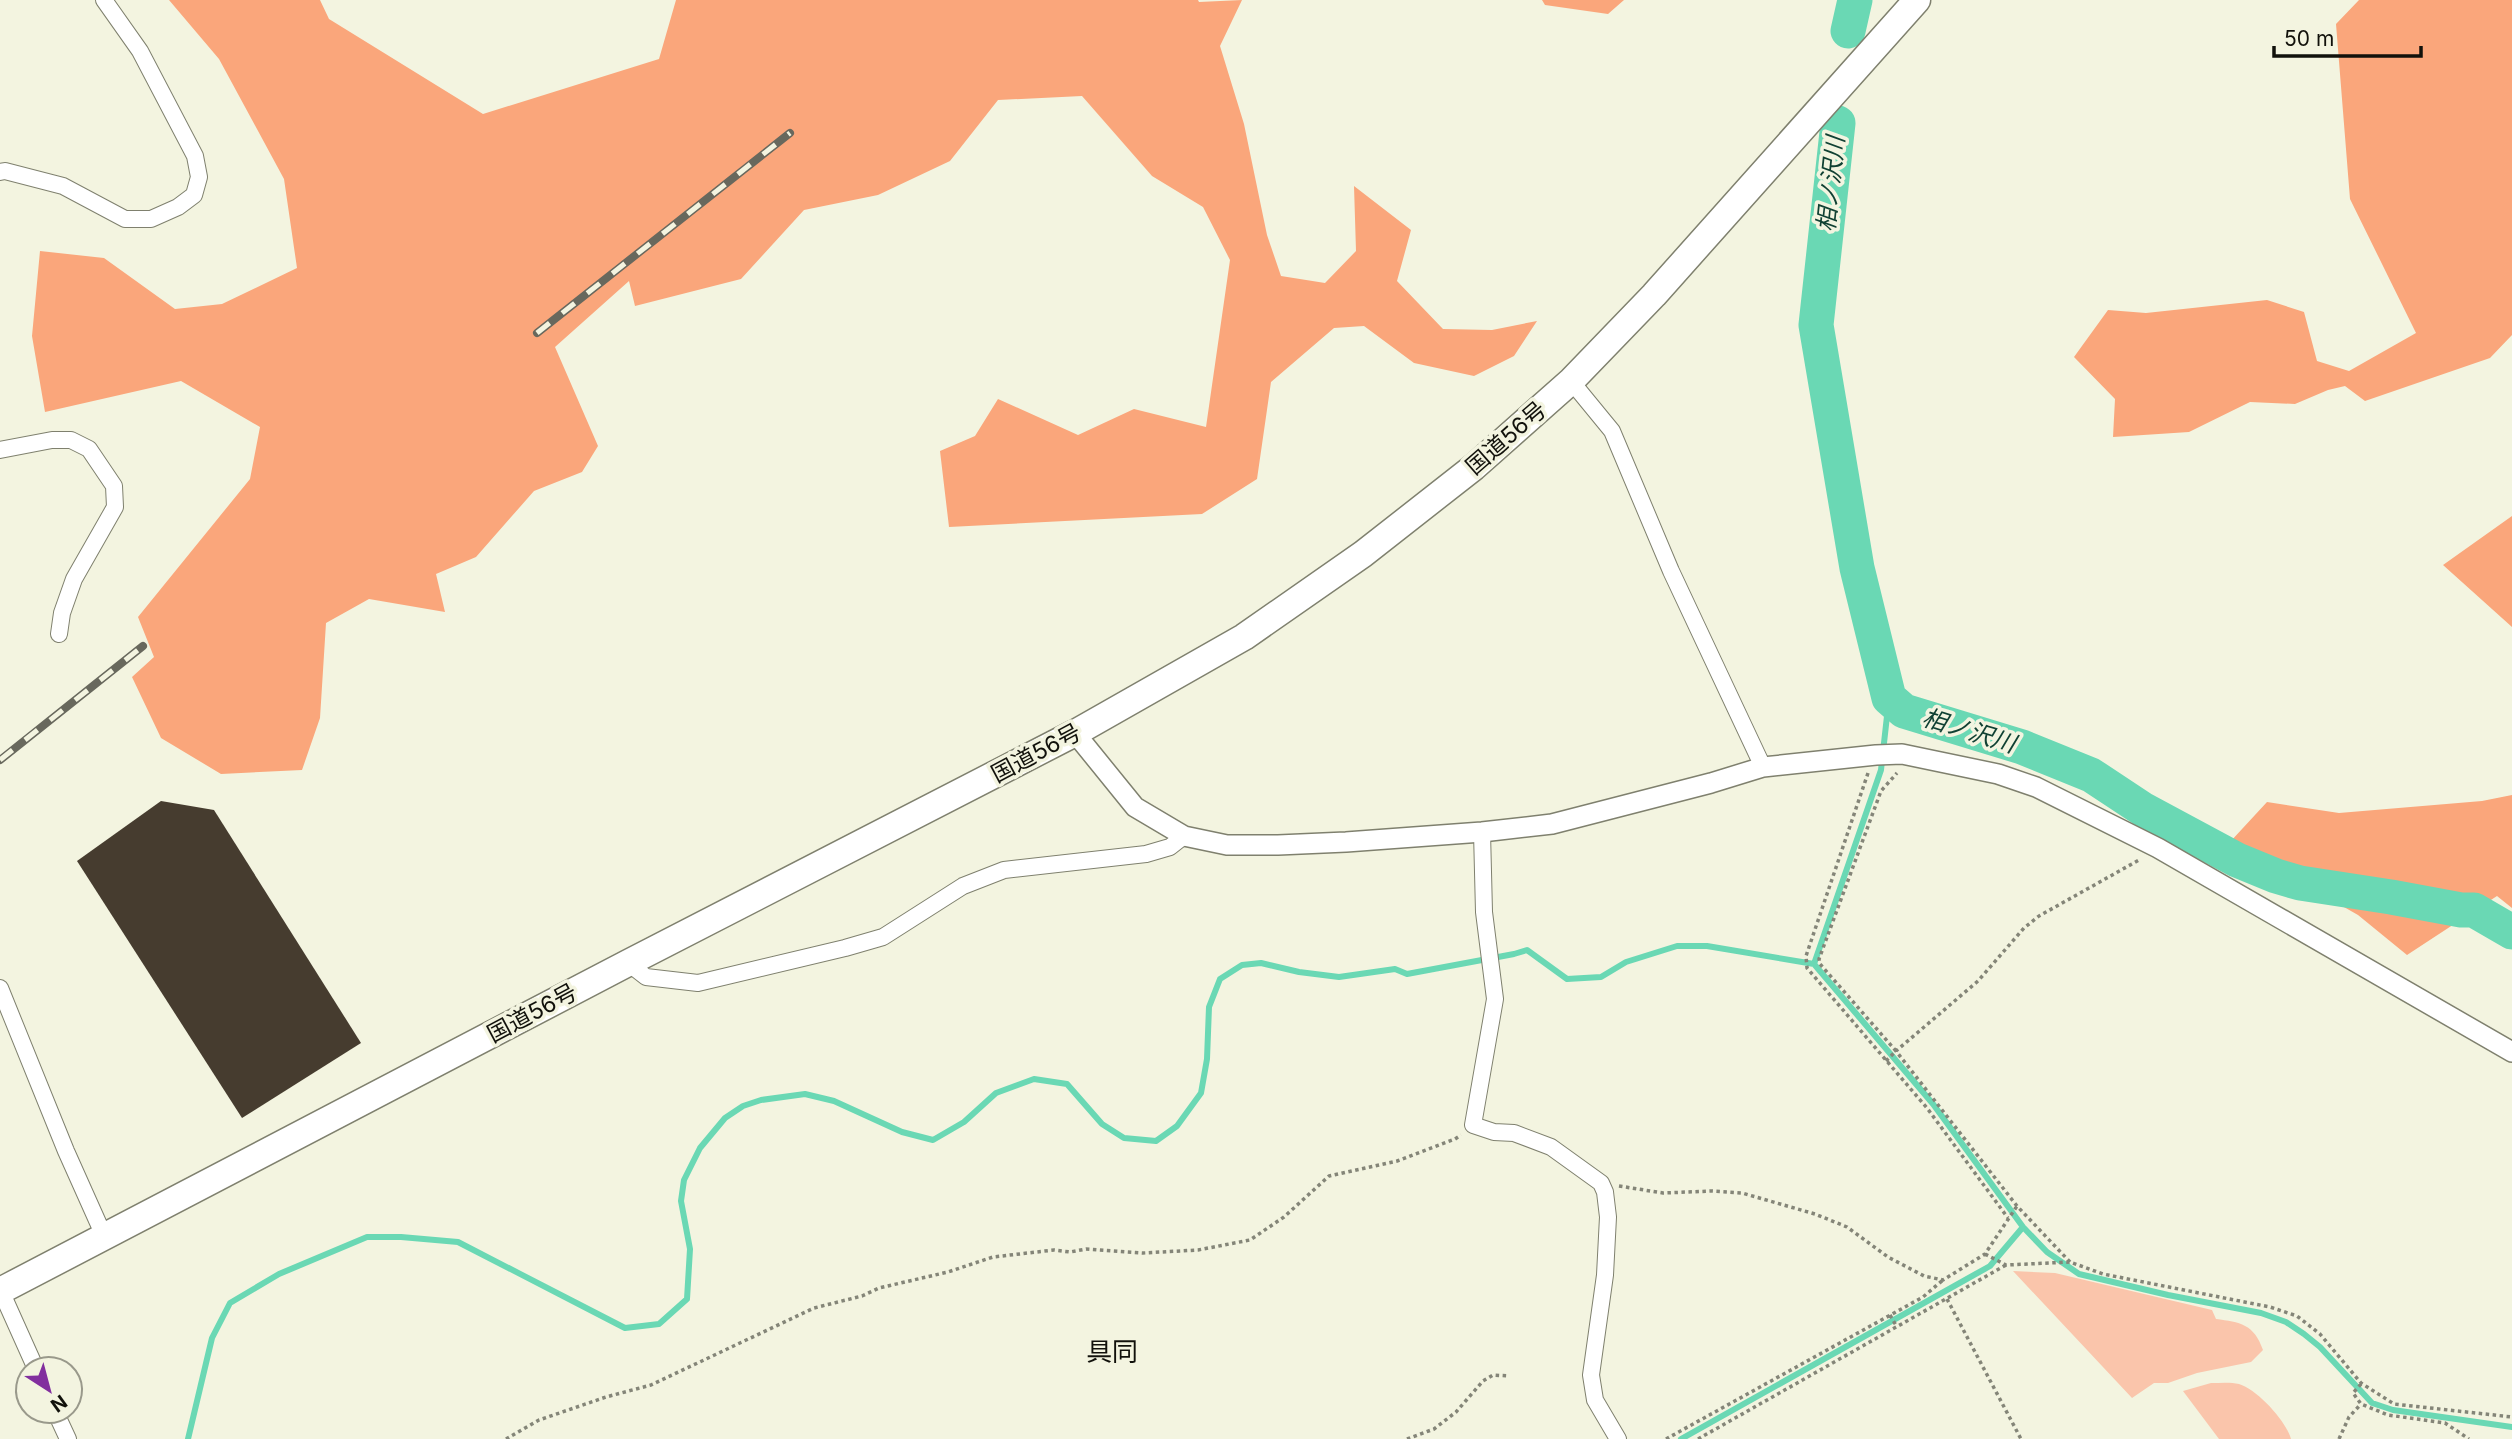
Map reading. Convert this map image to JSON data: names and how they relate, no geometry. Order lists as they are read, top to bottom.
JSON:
{
  "streets": {
    "highway": ["国道56号"]
  },
  "districts": ["具同"],
  "water": ["相ノ沢川"],
  "scale_bar": "50 m",
  "north": "bottom right"
}
